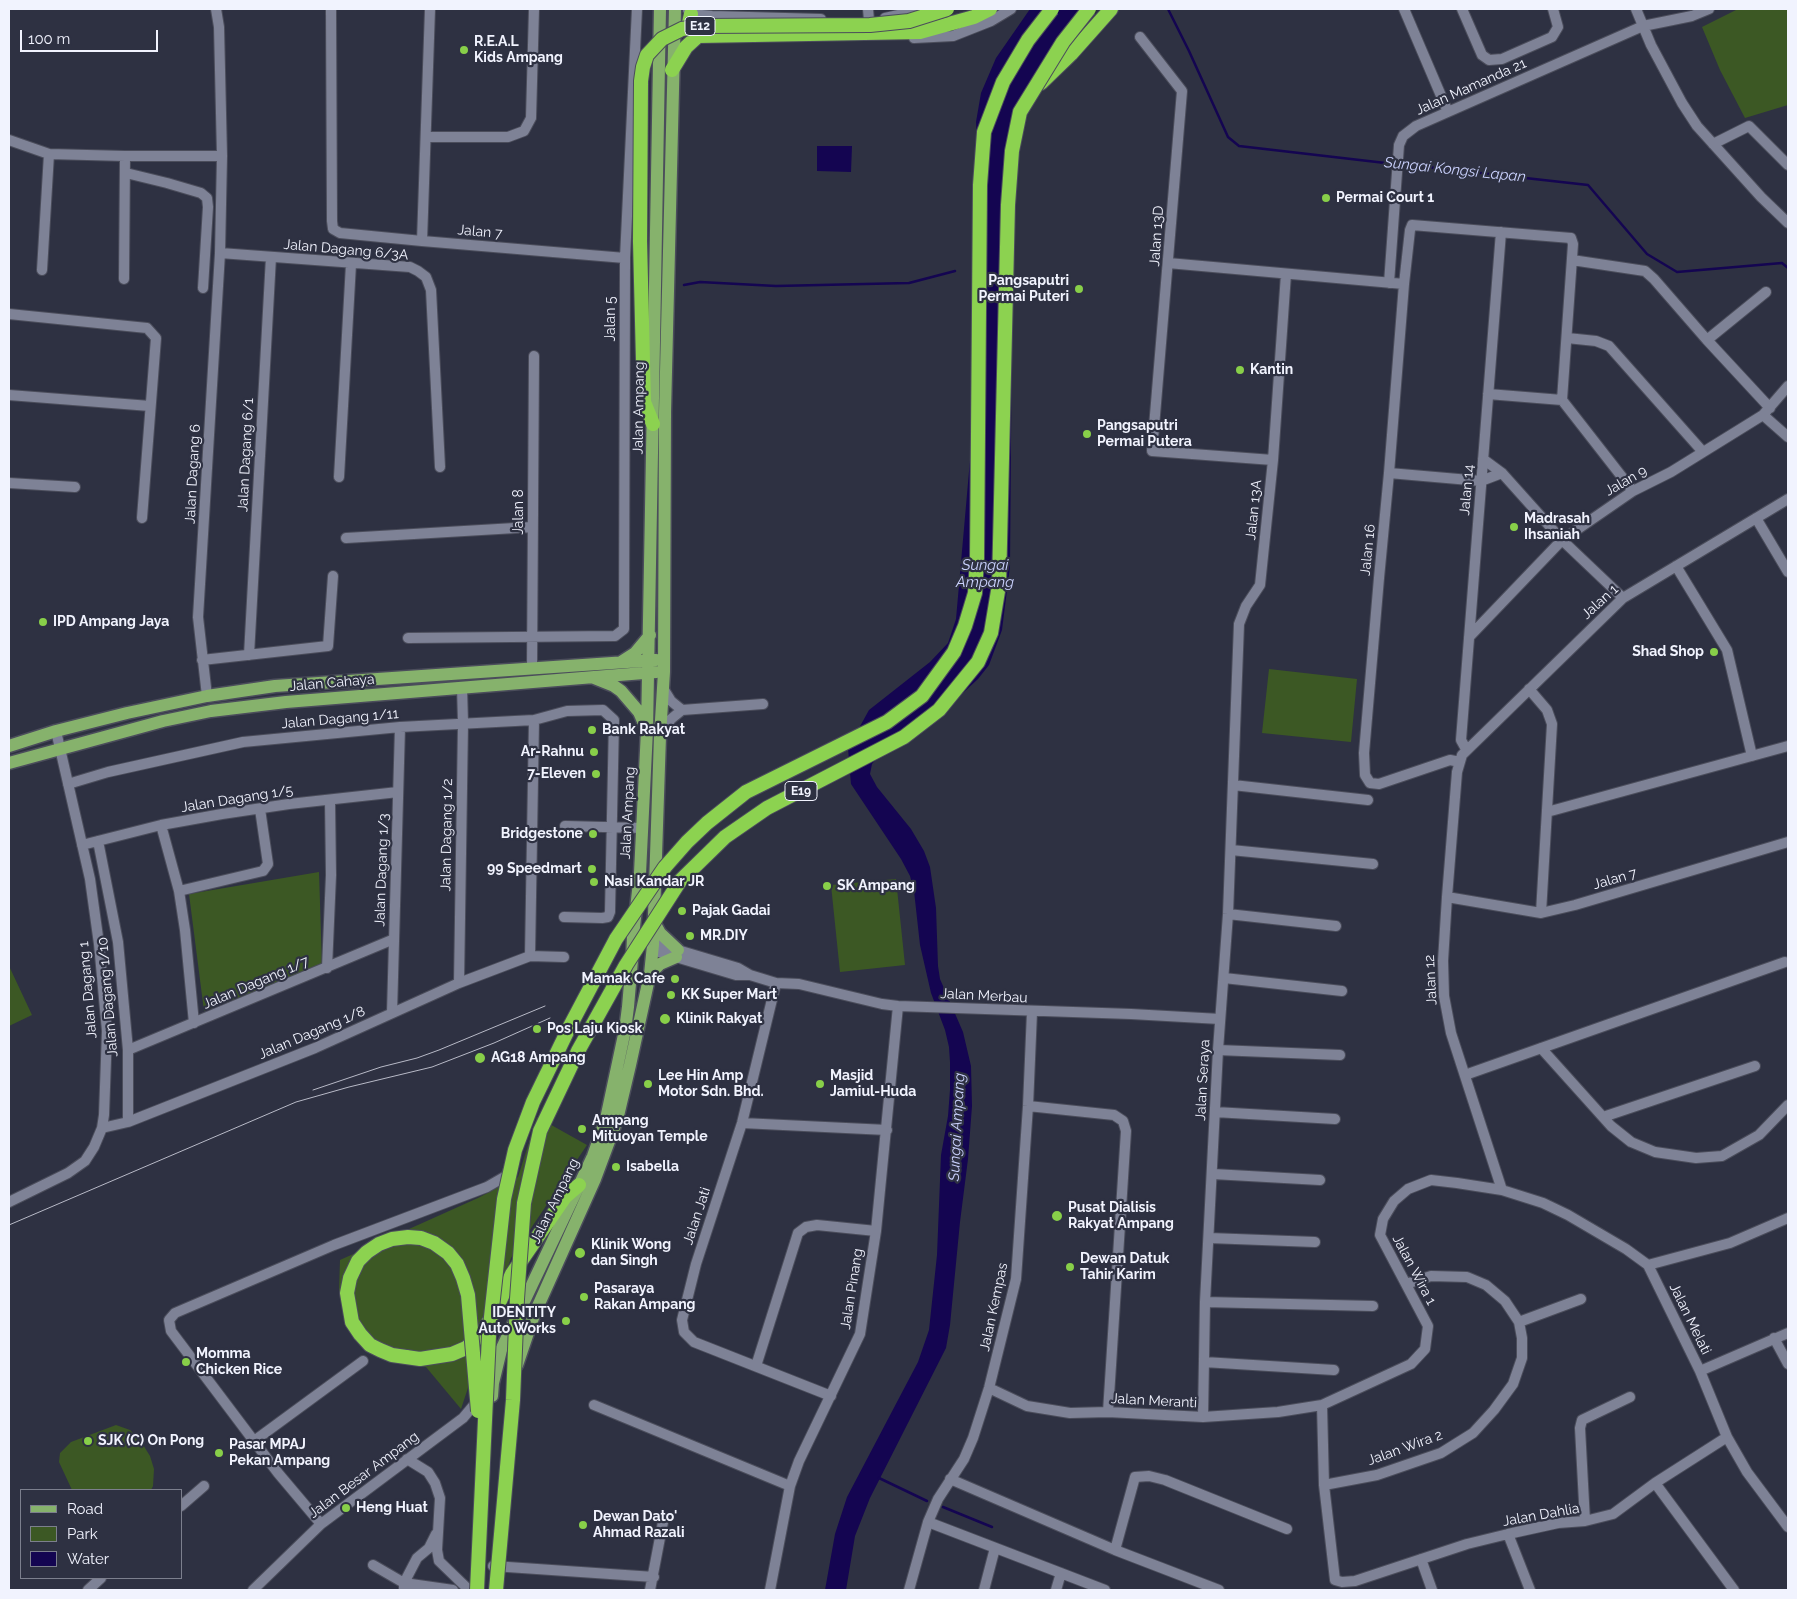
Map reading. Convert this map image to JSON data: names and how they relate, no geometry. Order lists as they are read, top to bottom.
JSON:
{
  "streets": {
    "highway": ["E12", "E19"],
    "main road": ["Jalan Ampang", "Jalan Cahaya"],
    "street": [
      "Jalan Mamanda 21",
      "Jalan 7",
      "Jalan 13D",
      "Jalan Dagang 6/3A",
      "Jalan 5",
      "Jalan Dagang 6/1",
      "Jalan Dagang 6",
      "Jalan 9",
      "Jalan 14",
      "Jalan 13A",
      "Jalan 8",
      "Jalan 16",
      "Jalan 1",
      "Jalan Dagang 1/11",
      "Jalan Dagang 1/5",
      "Jalan Dagang 1/2",
      "Jalan Dagang 1/3",
      "Jalan 12",
      "Jalan Dagang 1/7",
      "Jalan Dagang 1",
      "Jalan Merbau",
      "Jalan Dagang 1/10",
      "Jalan Dagang 1/8",
      "Jalan Seraya",
      "Jalan Jati",
      "Jalan Wira 1",
      "Jalan Pinang",
      "Jalan Kempas",
      "Jalan Melati",
      "Jalan Meranti",
      "Jalan Wira 2",
      "Jalan Besar Ampang",
      "Jalan Dahlia"
    ]
  },
  "crossings": [
    ["E12", "Jalan Ampang"],
    ["Jalan 7", "Jalan 5"],
    ["Jalan 7", "Jalan 12"],
    ["Jalan 13D", "Jalan 13A"],
    ["Jalan Dagang 6/3A", "Jalan Dagang 6/1"],
    ["Jalan Dagang 6/3A", "Jalan Dagang 6"],
    ["Jalan 5", "Jalan 8"],
    ["Jalan Ampang", "Jalan Cahaya"],
    ["Jalan Ampang", "Jalan Merbau"],
    ["Jalan Ampang", "Jalan Besar Ampang"],
    ["Jalan Dagang 6", "Jalan Cahaya"],
    ["Jalan 9", "Jalan 14"],
    ["Jalan 14", "Jalan 16"],
    ["Jalan 14", "Jalan 1"],
    ["Jalan 13A", "Jalan Seraya"],
    ["Jalan 8", "Jalan Cahaya"],
    ["Jalan 16", "Jalan 1"],
    ["Jalan 16", "Jalan 12"],
    ["Jalan 1", "Jalan 12"],
    ["Jalan Cahaya", "Jalan Dagang 1/2"],
    ["Jalan Cahaya", "Jalan Dagang 1"],
    ["Jalan Dagang 1/11", "Jalan Dagang 1/2"],
    ["Jalan Dagang 1/11", "Jalan Dagang 1/3"],
    ["Jalan Dagang 1/11", "Jalan Dagang 1"],
    ["Jalan Dagang 1/5", "Jalan Dagang 1/3"],
    ["Jalan Dagang 1/5", "Jalan Dagang 1"],
    ["Jalan Dagang 1/5", "Jalan Dagang 1/10"],
    ["Jalan Dagang 1/2", "Jalan Dagang 1/8"],
    ["Jalan Dagang 1/3", "Jalan Dagang 1/7"],
    ["Jalan Dagang 1/3", "Jalan Dagang 1/8"],
    ["Jalan 12", "Jalan Wira 1"],
    ["Jalan 12", "Jalan Melati"],
    ["Jalan Dagang 1/7", "Jalan Dagang 1/10"],
    ["Jalan Dagang 1", "Jalan Dagang 1/8"],
    ["Jalan Merbau", "Jalan Seraya"],
    ["Jalan Merbau", "Jalan Jati"],
    ["Jalan Merbau", "Jalan Pinang"],
    ["Jalan Merbau", "Jalan Kempas"],
    ["Jalan Dagang 1/10", "Jalan Dagang 1/8"],
    ["Jalan Seraya", "Jalan Meranti"],
    ["Jalan Jati", "Jalan Pinang"],
    ["Jalan Wira 1", "Jalan Melati"],
    ["Jalan Wira 1", "Jalan Meranti"],
    ["Jalan Wira 1", "Jalan Wira 2"],
    ["Jalan Kempas", "Jalan Meranti"],
    ["Jalan Melati", "Jalan Dahlia"],
    ["Jalan Wira 2", "Jalan Dahlia"]
  ],
  "water": ["Sungai Kongsi Lapan", "Sungai Ampang"],
  "places": [
    "R.E.A.L Kids Ampang",
    "Permai Court 1",
    "Pangsaputri Permai Puteri",
    "Kantin",
    "Pangsaputri Permai Putera",
    "Madrasah Ihsaniah",
    "IPD Ampang Jaya",
    "Shad Shop",
    "Bank Rakyat",
    "Ar-Rahnu",
    "7-Eleven",
    "Bridgestone",
    "99 Speedmart",
    "Nasi Kandar JR",
    "SK Ampang",
    "Pajak Gadai",
    "MR.DIY",
    "Mamak Cafe",
    "KK Super Mart",
    "Klinik Rakyat",
    "Pos Laju Kiosk",
    "AG18 Ampang",
    "Lee Hin Amp Motor Sdn. Bhd.",
    "Masjid Jamiul-Huda",
    "Ampang Mituoyan Temple",
    "Isabella",
    "Pusat Dialisis Rakyat Ampang",
    "Klinik Wong dan Singh",
    "Dewan Datuk Tahir Karim",
    "Pasaraya Rakan Ampang",
    "IDENTITY Auto Works",
    "Momma Chicken Rice",
    "SJK (C) On Pong",
    "Pasar MPAJ Pekan Ampang",
    "Heng Huat",
    "Dewan Dato' Ahmad Razali"
  ],
  "legend": ["Road", "Park", "Water"],
  "scale_bar": "100 m"
}
